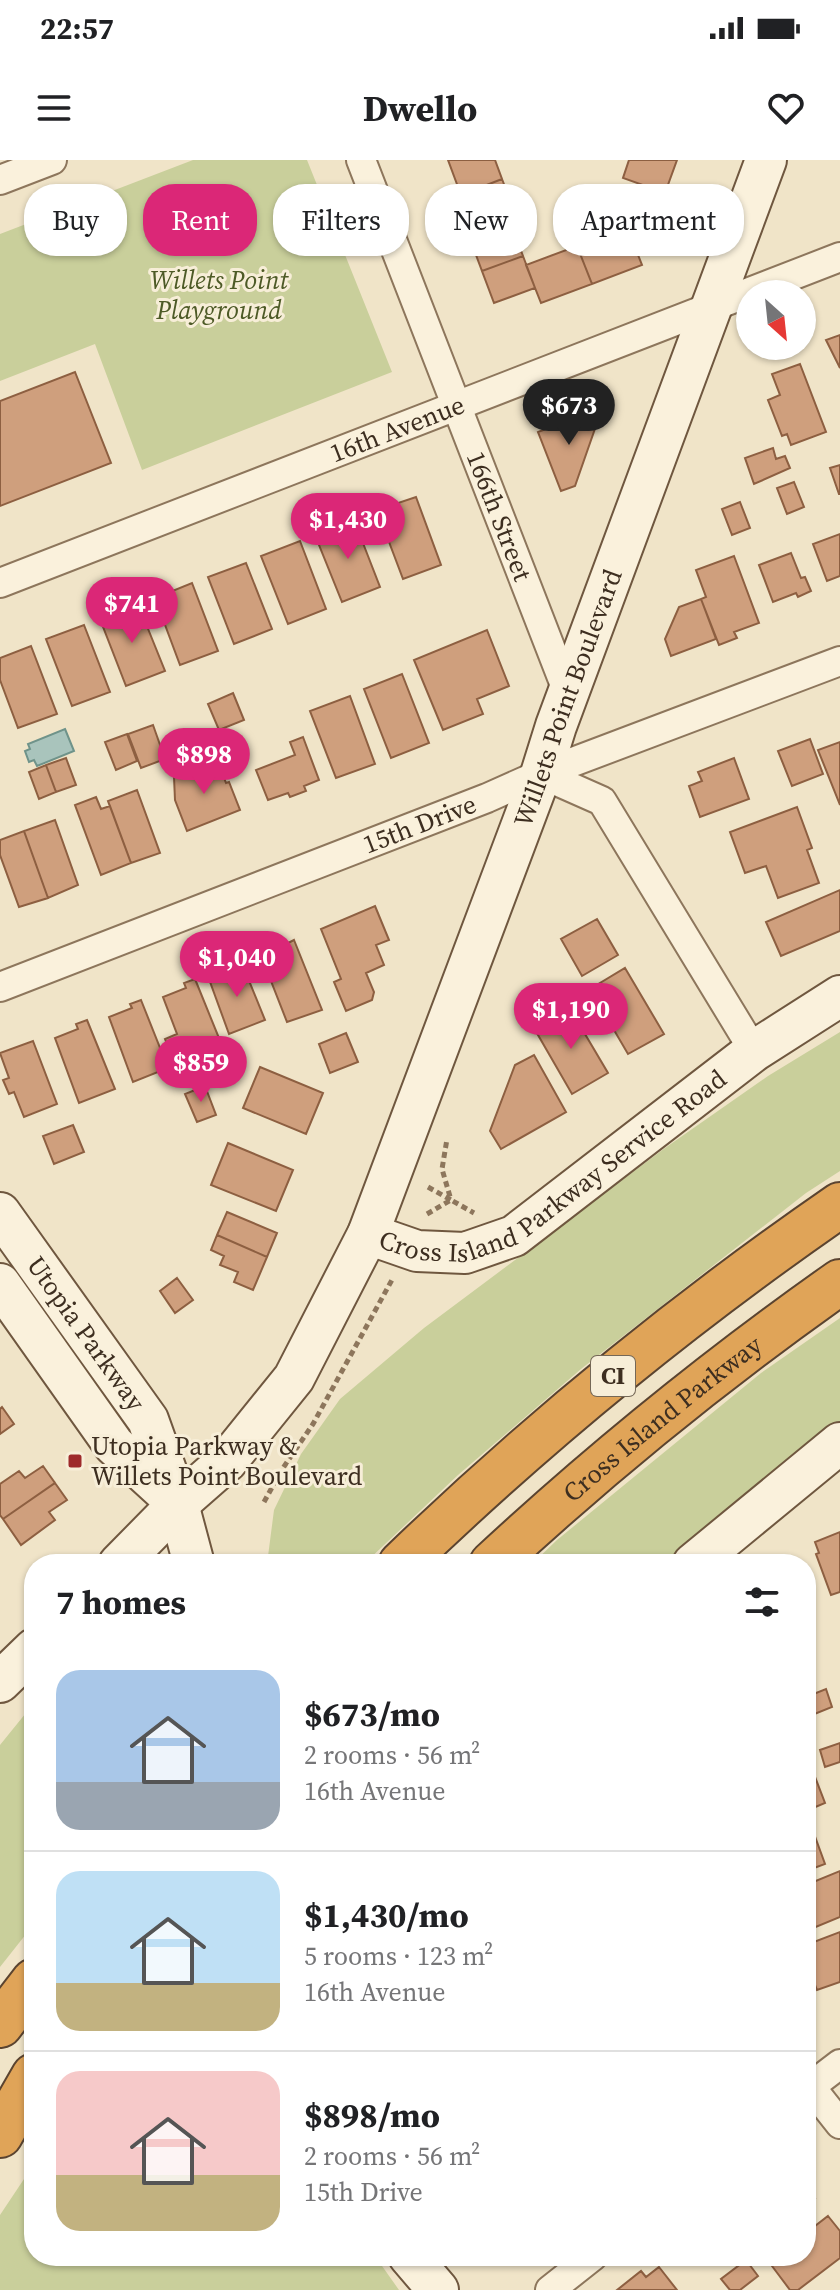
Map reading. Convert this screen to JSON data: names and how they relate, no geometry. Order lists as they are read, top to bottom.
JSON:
{
  "streets": {
    "highway": ["CI", "Cross Island Parkway"],
    "street": [
      "16th Avenue",
      "166th Street",
      "Willets Point Boulevard",
      "15th Drive",
      "Cross Island Parkway Service Road",
      "Utopia Parkway"
    ]
  },
  "crossings": [
    ["16th Avenue", "166th Street"],
    ["16th Avenue", "Willets Point Boulevard"],
    ["166th Street", "Willets Point Boulevard"],
    ["Willets Point Boulevard", "15th Drive"],
    ["Willets Point Boulevard", "Cross Island Parkway Service Road"],
    ["Cross Island Parkway Service Road", "Utopia Parkway"]
  ],
  "parks": ["Willets Point Playground"],
  "places": {
    "transit": ["Utopia Parkway & Willets Point Boulevard"]
  },
  "north": "bottom right",
  "page": {
    "status": "22:57",
    "header": "Dwello",
    "chip": [
      "Buy",
      "Rent",
      "Filters",
      "New",
      "Apartment"
    ],
    "price": [
      "$673",
      "$1,430",
      "$741",
      "$898",
      "$1,040",
      "$1,190",
      "$859"
    ],
    "heading": "7 homes",
    "list": [
      {
        "name": "$673/mo",
        "note": "2 rooms · 56 m² · 16th Avenue"
      },
      {
        "name": "$1,430/mo",
        "note": "5 rooms · 123 m² · 16th Avenue"
      },
      {
        "name": "$898/mo",
        "note": "2 rooms · 56 m² · 15th Drive"
      }
    ]
  }
}
